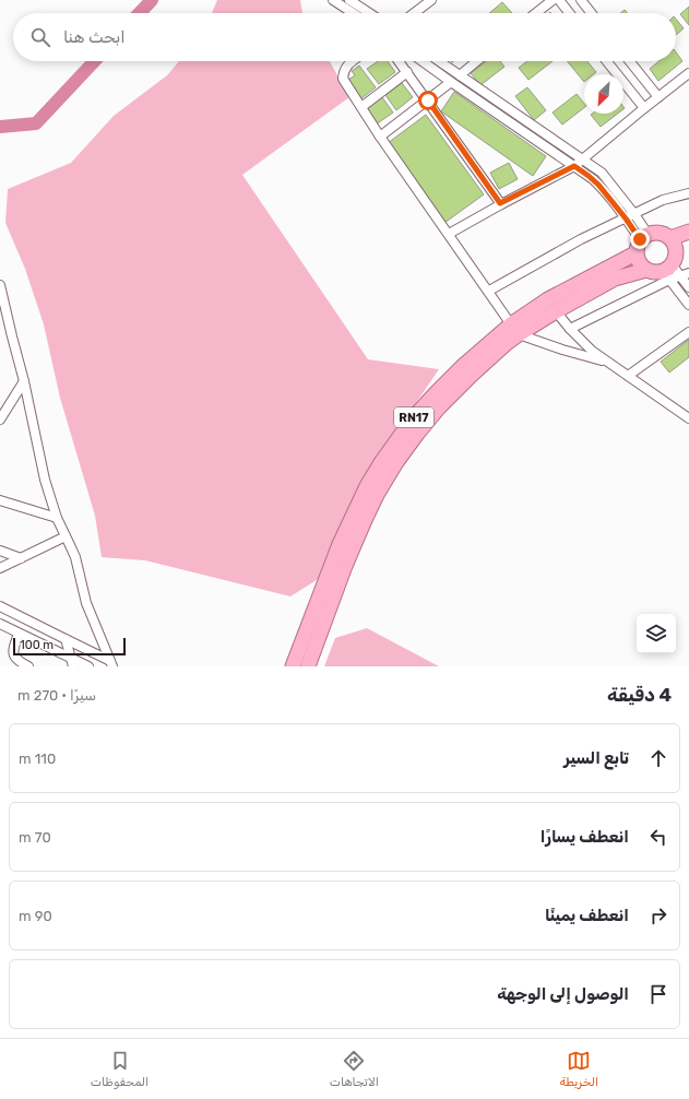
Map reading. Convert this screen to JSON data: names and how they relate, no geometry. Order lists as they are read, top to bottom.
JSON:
{
  "streets": {
    "highway": ["RN17"]
  },
  "scale_bar": "100 m",
  "north": "bottom left",
  "page": {
    "search": "ابحث هنا",
    "scale": "100 m",
    "heading": ["4 دقيقة", "سيرًا · 270 m"],
    "list": [
      ["تابع السير", "110 m"],
      ["انعطف يسارًا", "70 m"],
      ["انعطف يمينًا", "90 m"],
      "الوصول إلى الوجهة"
    ],
    "nav": ["الخريطة", "الاتجاهات", "المحفوظات"]
  }
}
